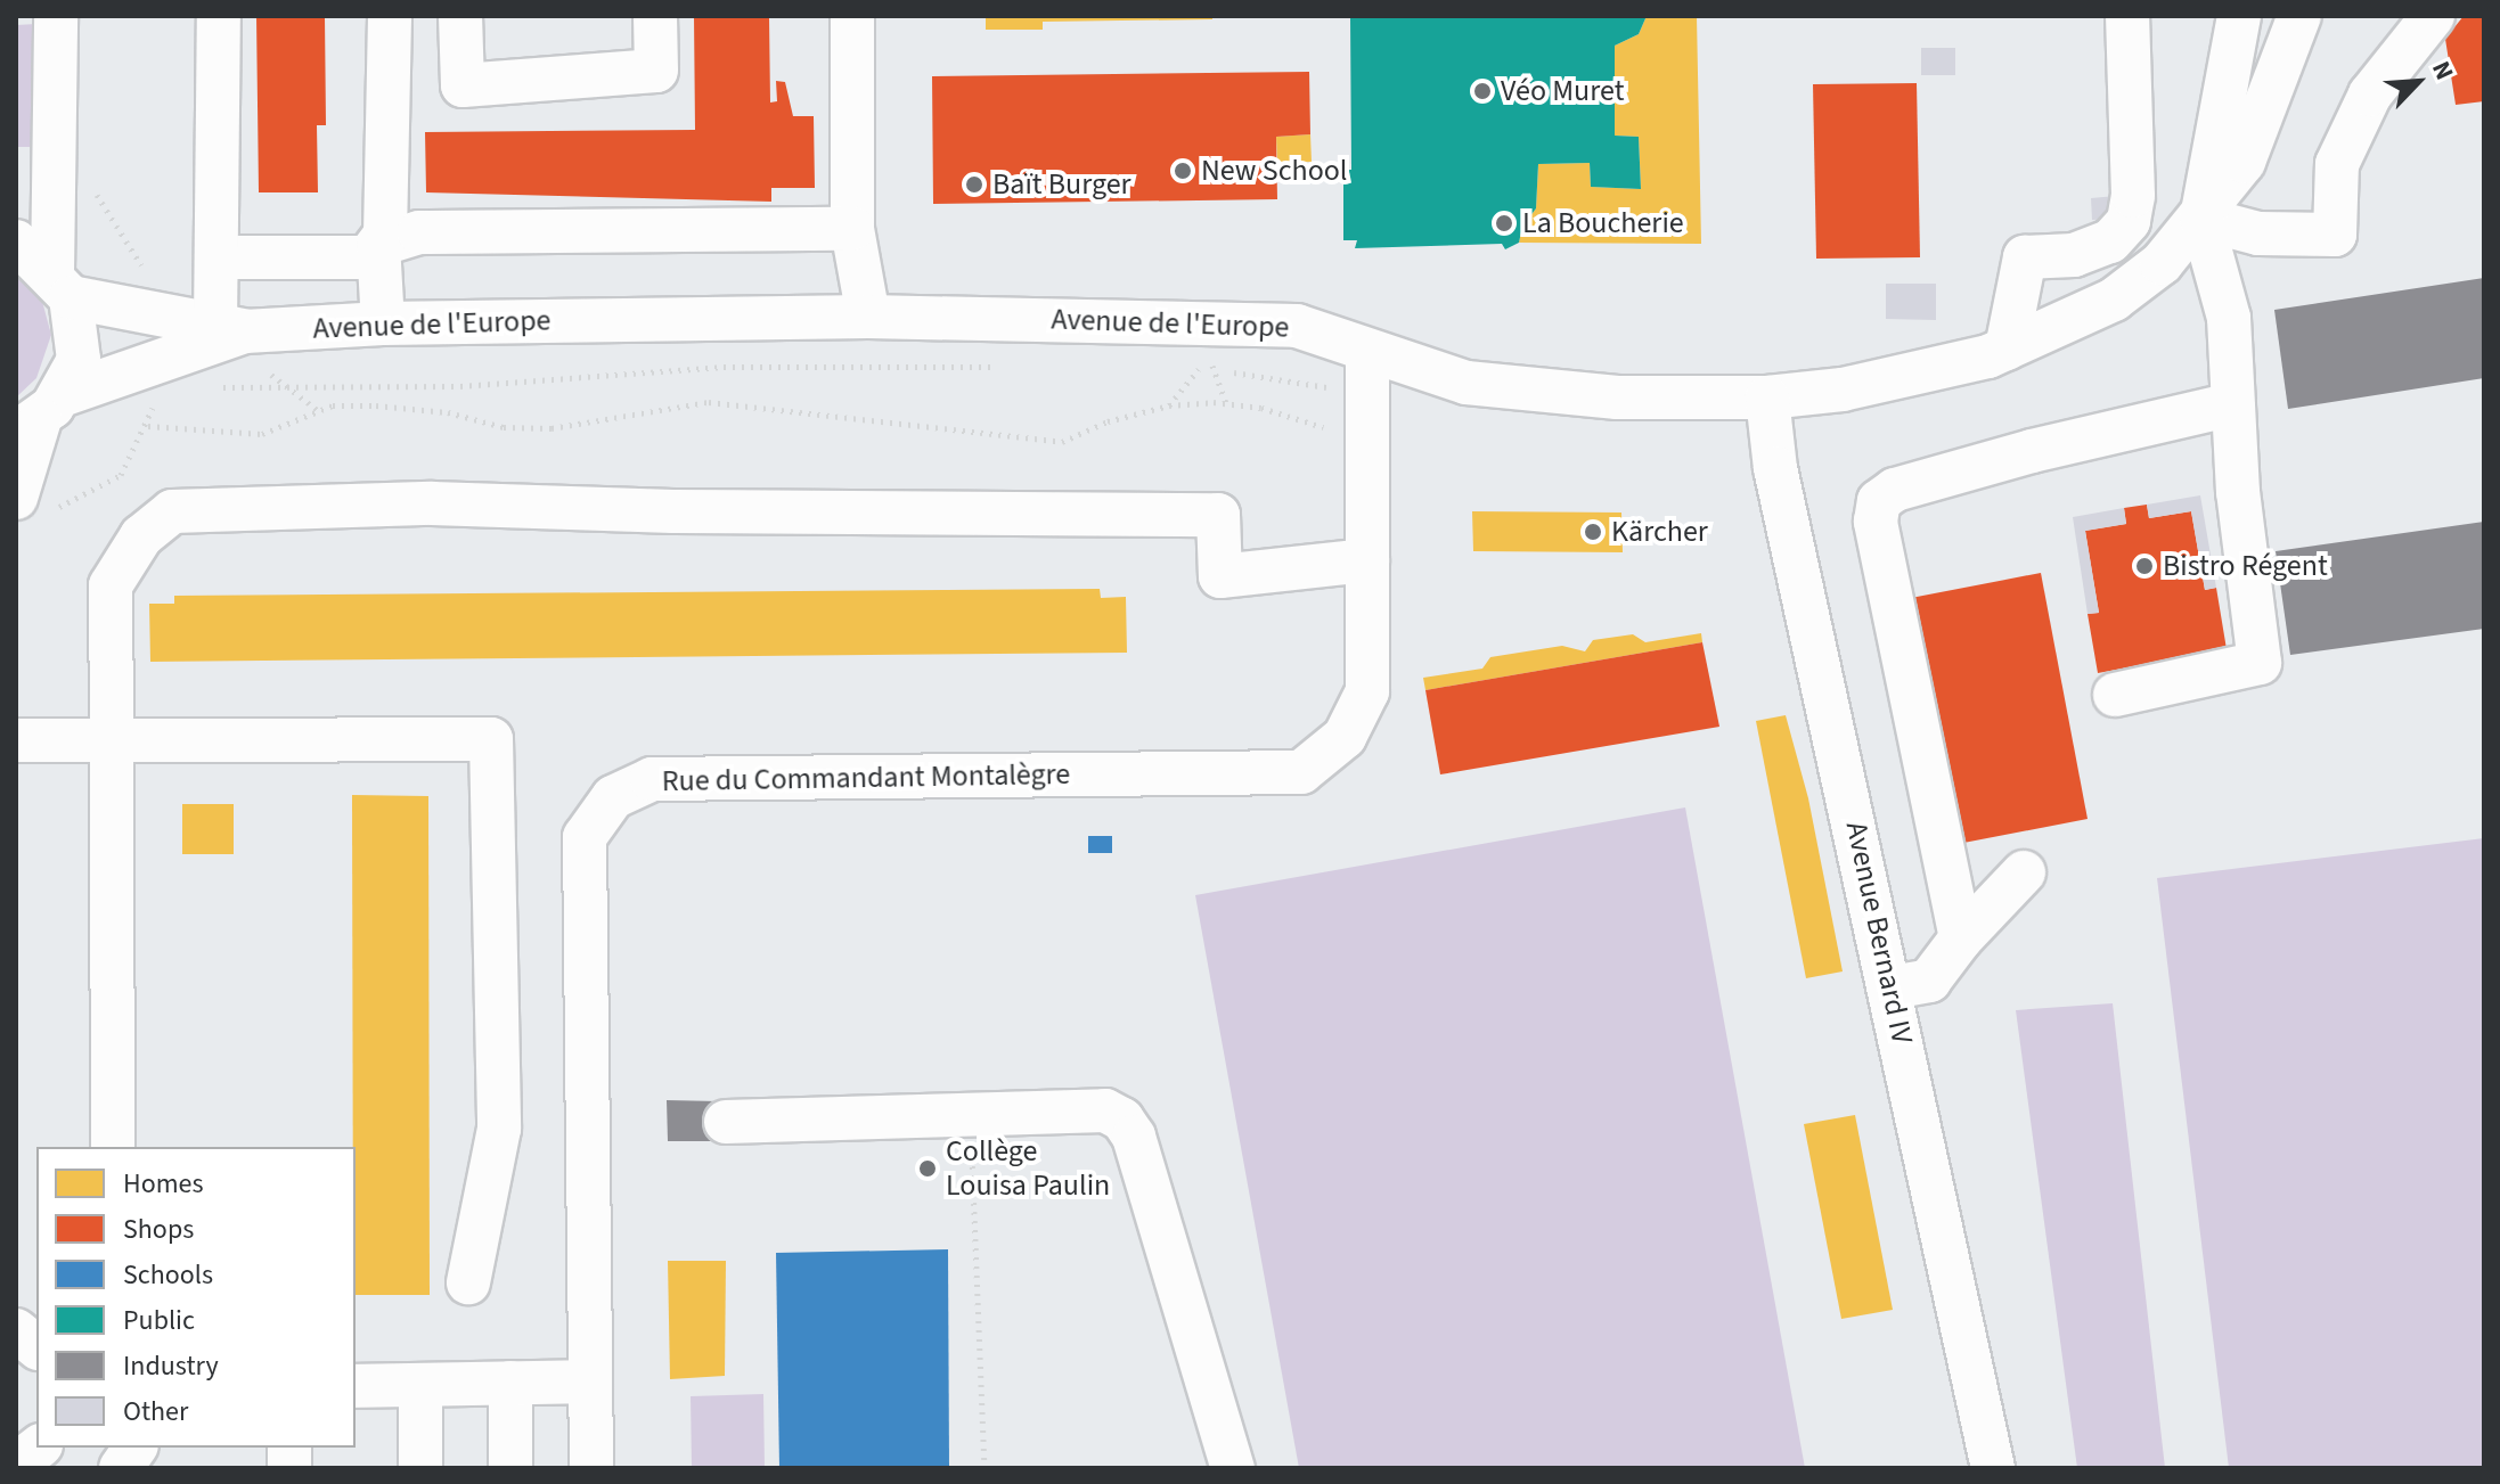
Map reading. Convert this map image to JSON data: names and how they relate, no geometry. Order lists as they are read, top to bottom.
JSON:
{
  "streets": {
    "street": ["Avenue de l'Europe", "Rue du Commandant Montalègre", "Avenue Bernard IV"]
  },
  "crossings": [
    ["Avenue de l'Europe", "Rue du Commandant Montalègre"],
    ["Avenue de l'Europe", "Avenue Bernard IV"]
  ],
  "places": [
    "Véo Muret",
    "New School",
    "Baït Burger",
    "La Boucherie",
    "Kärcher",
    "Bistro Régent",
    "Collège Louisa Paulin"
  ],
  "legend": [
    "Homes",
    "Shops",
    "Schools",
    "Public",
    "Industry",
    "Other"
  ],
  "north": "top right"
}
